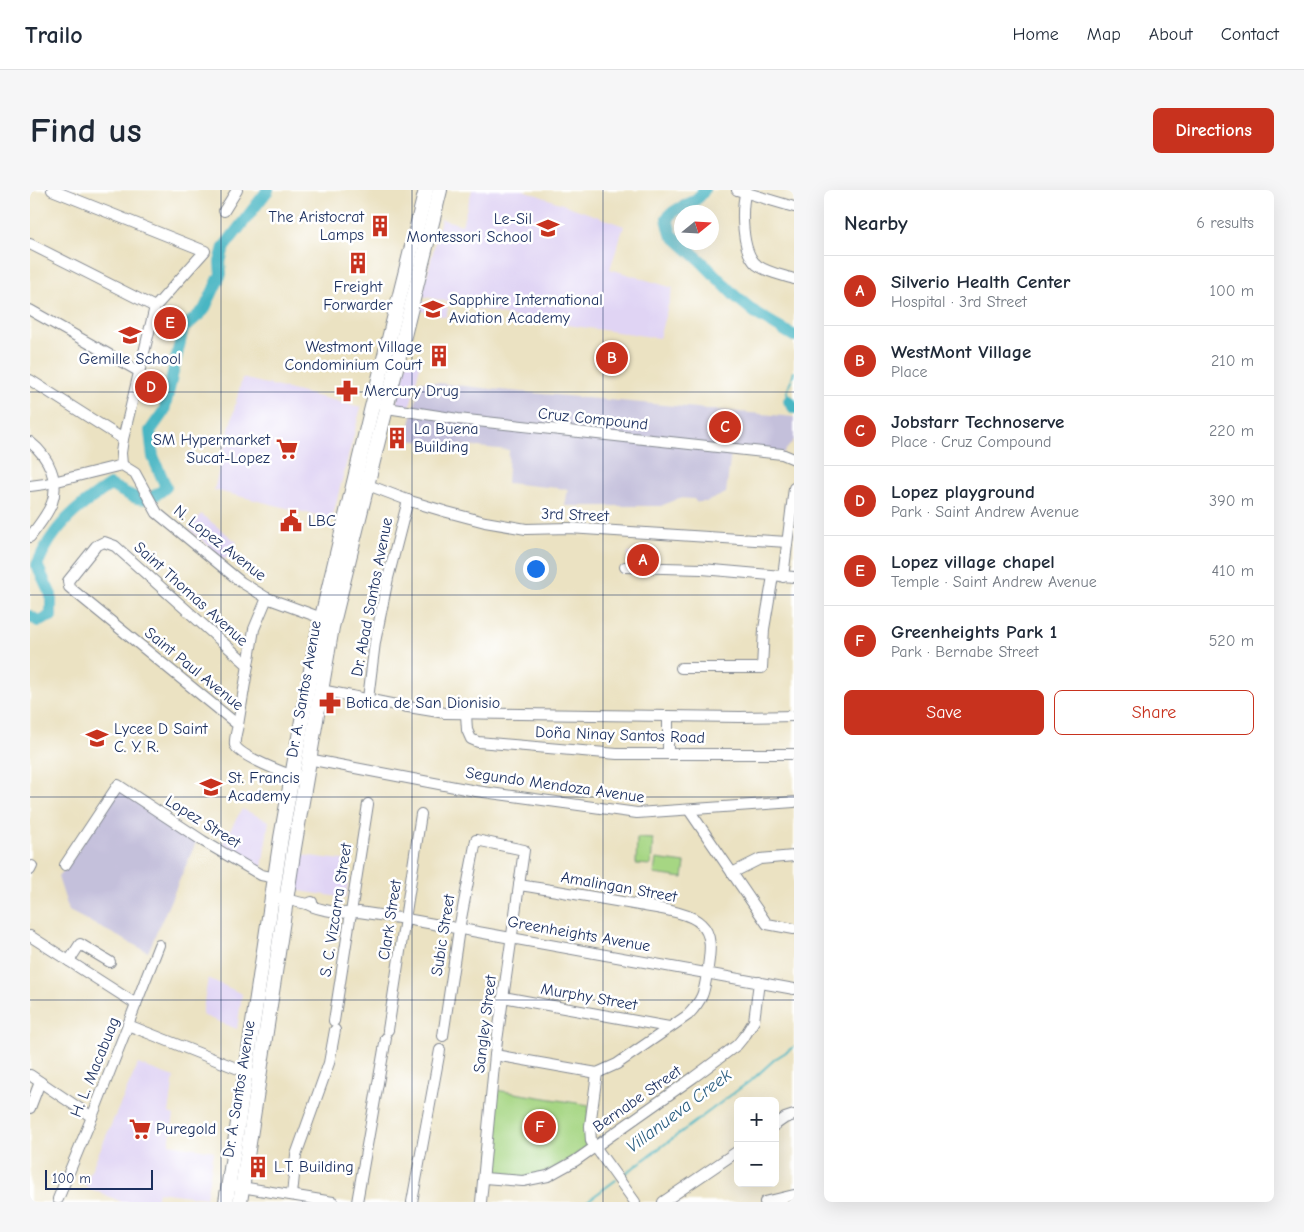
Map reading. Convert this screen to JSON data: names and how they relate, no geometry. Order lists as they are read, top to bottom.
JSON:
{
  "streets": {
    "main road": ["Dr. A. Santos Avenue"],
    "street": [
      "Cruz Compound",
      "3rd Street",
      "N. Lopez Avenue",
      "Saint Thomas Avenue",
      "Dr. Abad Santos Avenue",
      "Saint Paul Avenue",
      "Doña Ninay Santos Road",
      "Segundo Mendoza Avenue",
      "Lopez Street",
      "Amalingan Street",
      "S. C. Vizcarra Street",
      "Clark Street",
      "Greenheights Avenue",
      "Subic Street",
      "Murphy Street",
      "Sangley Street",
      "H. L. Macabuag",
      "Bernabe Street"
    ]
  },
  "crossings": [
    ["Cruz Compound", "Dr. A. Santos Avenue"],
    ["3rd Street", "Dr. Abad Santos Avenue"],
    ["3rd Street", "Dr. A. Santos Avenue"],
    ["N. Lopez Avenue", "Dr. A. Santos Avenue"],
    ["Saint Thomas Avenue", "Saint Paul Avenue"],
    ["Dr. Abad Santos Avenue", "Doña Ninay Santos Road"],
    ["Saint Paul Avenue", "Dr. A. Santos Avenue"],
    ["Dr. A. Santos Avenue", "Doña Ninay Santos Road"],
    ["Dr. A. Santos Avenue", "Segundo Mendoza Avenue"],
    ["Dr. A. Santos Avenue", "Lopez Street"],
    ["Dr. A. Santos Avenue", "Greenheights Avenue"],
    ["Amalingan Street", "Greenheights Avenue"],
    ["Amalingan Street", "Murphy Street"],
    ["Amalingan Street", "Sangley Street"],
    ["S. C. Vizcarra Street", "Greenheights Avenue"],
    ["Clark Street", "Greenheights Avenue"],
    ["Greenheights Avenue", "Subic Street"],
    ["Greenheights Avenue", "Sangley Street"],
    ["Greenheights Avenue", "Bernabe Street"],
    ["Subic Street", "Sangley Street"],
    ["Murphy Street", "Sangley Street"],
    ["Sangley Street", "Bernabe Street"]
  ],
  "water": ["Villanueva Creek"],
  "places": {
    "building": [
      "The Aristocrat Lamps",
      "Freight Forwarder",
      "Westmont Village Condominium Court",
      "La Buena Building",
      "L.T. Building"
    ],
    "school or university": [
      "Le-Sil Montessori School",
      "Sapphire International Aviation Academy",
      "Gemille School",
      "Lycee D Saint C. Y. R.",
      "St. Francis Academy"
    ],
    "pharmacy": ["Mercury Drug", "Botica de San Dionisio"],
    "supermarket": ["SM Hypermarket Sucat-Lopez", "Puregold"],
    "public building": ["LBC"]
  },
  "scale_bar": "100 m",
  "north": "right",
  "page": {
    "header": "Trailo",
    "nav": [
      "Home",
      "Map",
      "About",
      "Contact"
    ],
    "buttons": [
      "Directions",
      ["Save", "Share"]
    ],
    "title": "Find us",
    "heading": ["Nearby", "6 results"],
    "list": [
      {
        "mark": "A",
        "name": "Silverio Health Center",
        "note": "Hospital · 3rd Street",
        "value": "100 m"
      },
      {
        "mark": "B",
        "name": "WestMont Village",
        "note": "Place",
        "value": "210 m"
      },
      {
        "mark": "C",
        "name": "Jobstarr Technoserve",
        "note": "Place · Cruz Compound",
        "value": "220 m"
      },
      {
        "mark": "D",
        "name": "Lopez playground",
        "note": "Park · Saint Andrew Avenue",
        "value": "390 m"
      },
      {
        "mark": "E",
        "name": "Lopez village chapel",
        "note": "Temple · Saint Andrew Avenue",
        "value": "410 m"
      },
      {
        "mark": "F",
        "name": "Greenheights Park 1",
        "note": "Park · Bernabe Street",
        "value": "520 m"
      }
    ],
    "pins": [
      "E",
      "B",
      "D",
      "C",
      "A",
      "F"
    ],
    "map_buttons": ["+", "−"],
    "scale": "100 m"
  }
}
